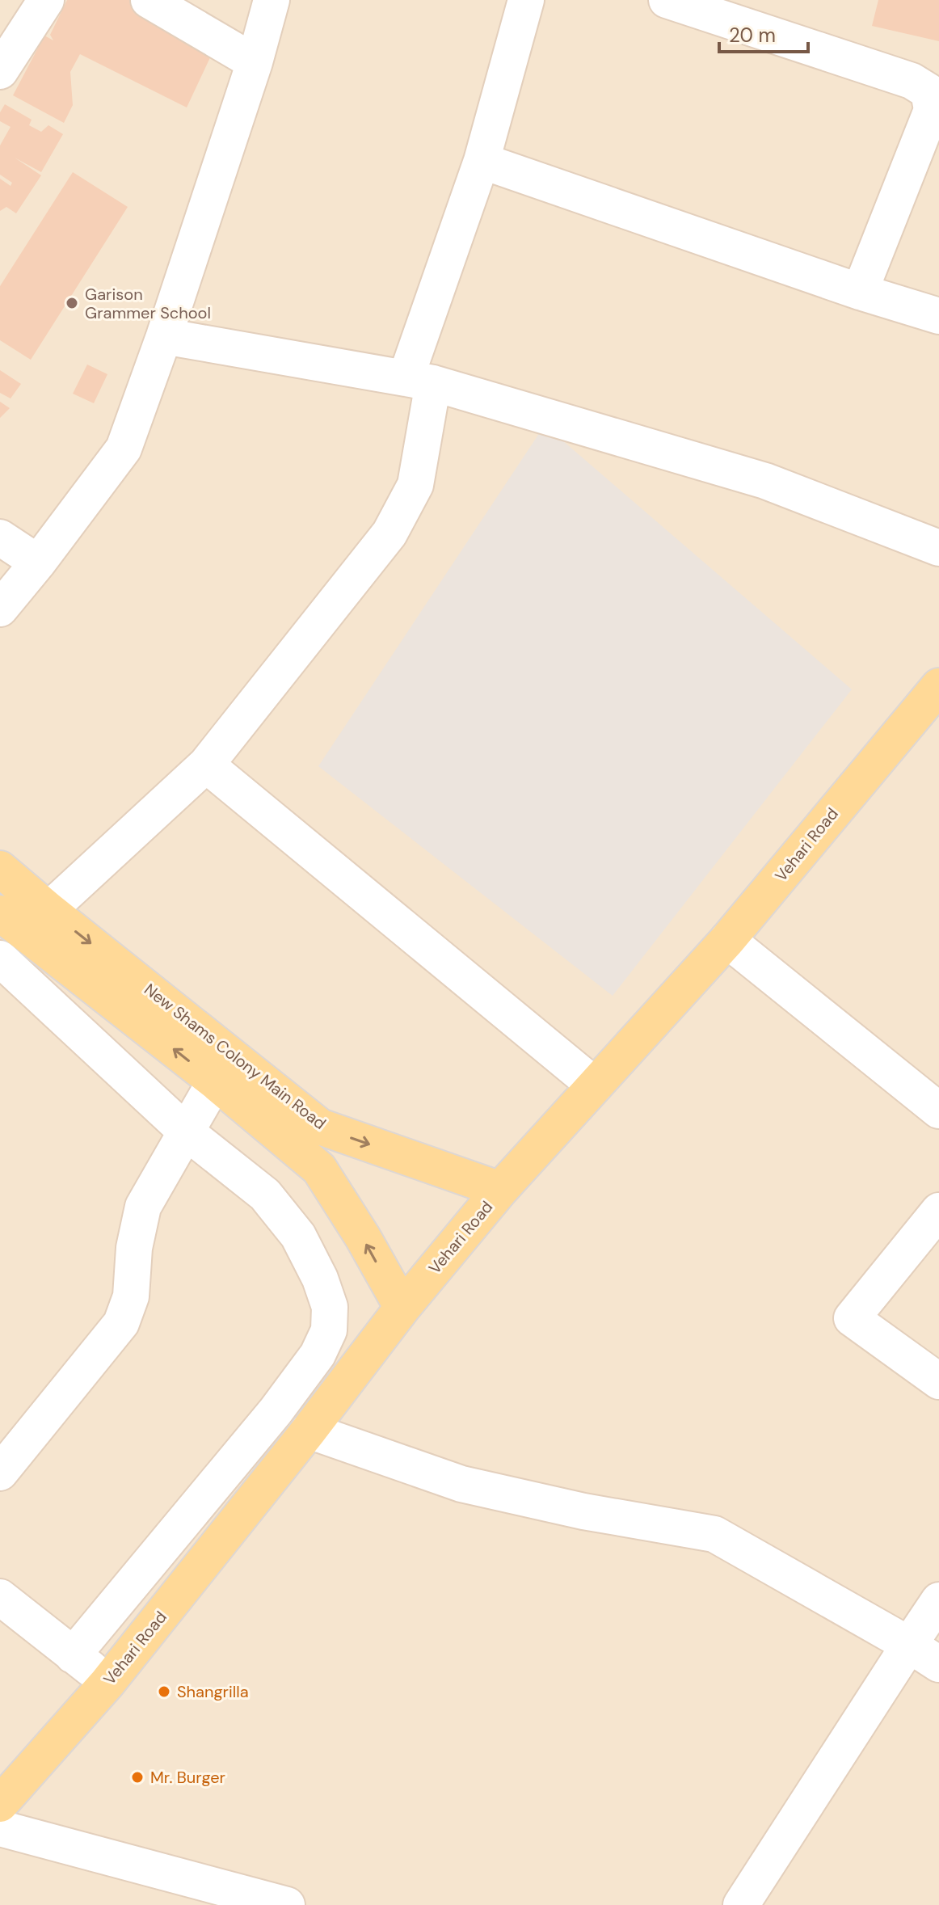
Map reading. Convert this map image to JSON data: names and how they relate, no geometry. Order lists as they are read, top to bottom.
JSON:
{
  "streets": {
    "main road": ["Vehari Road", "New Shams Colony Main Road"]
  },
  "crossings": [
    ["Vehari Road", "New Shams Colony Main Road"]
  ],
  "places": ["Garison Grammer School", "Shangrilla", "Mr. Burger"],
  "scale_bar": "20 m"
}
